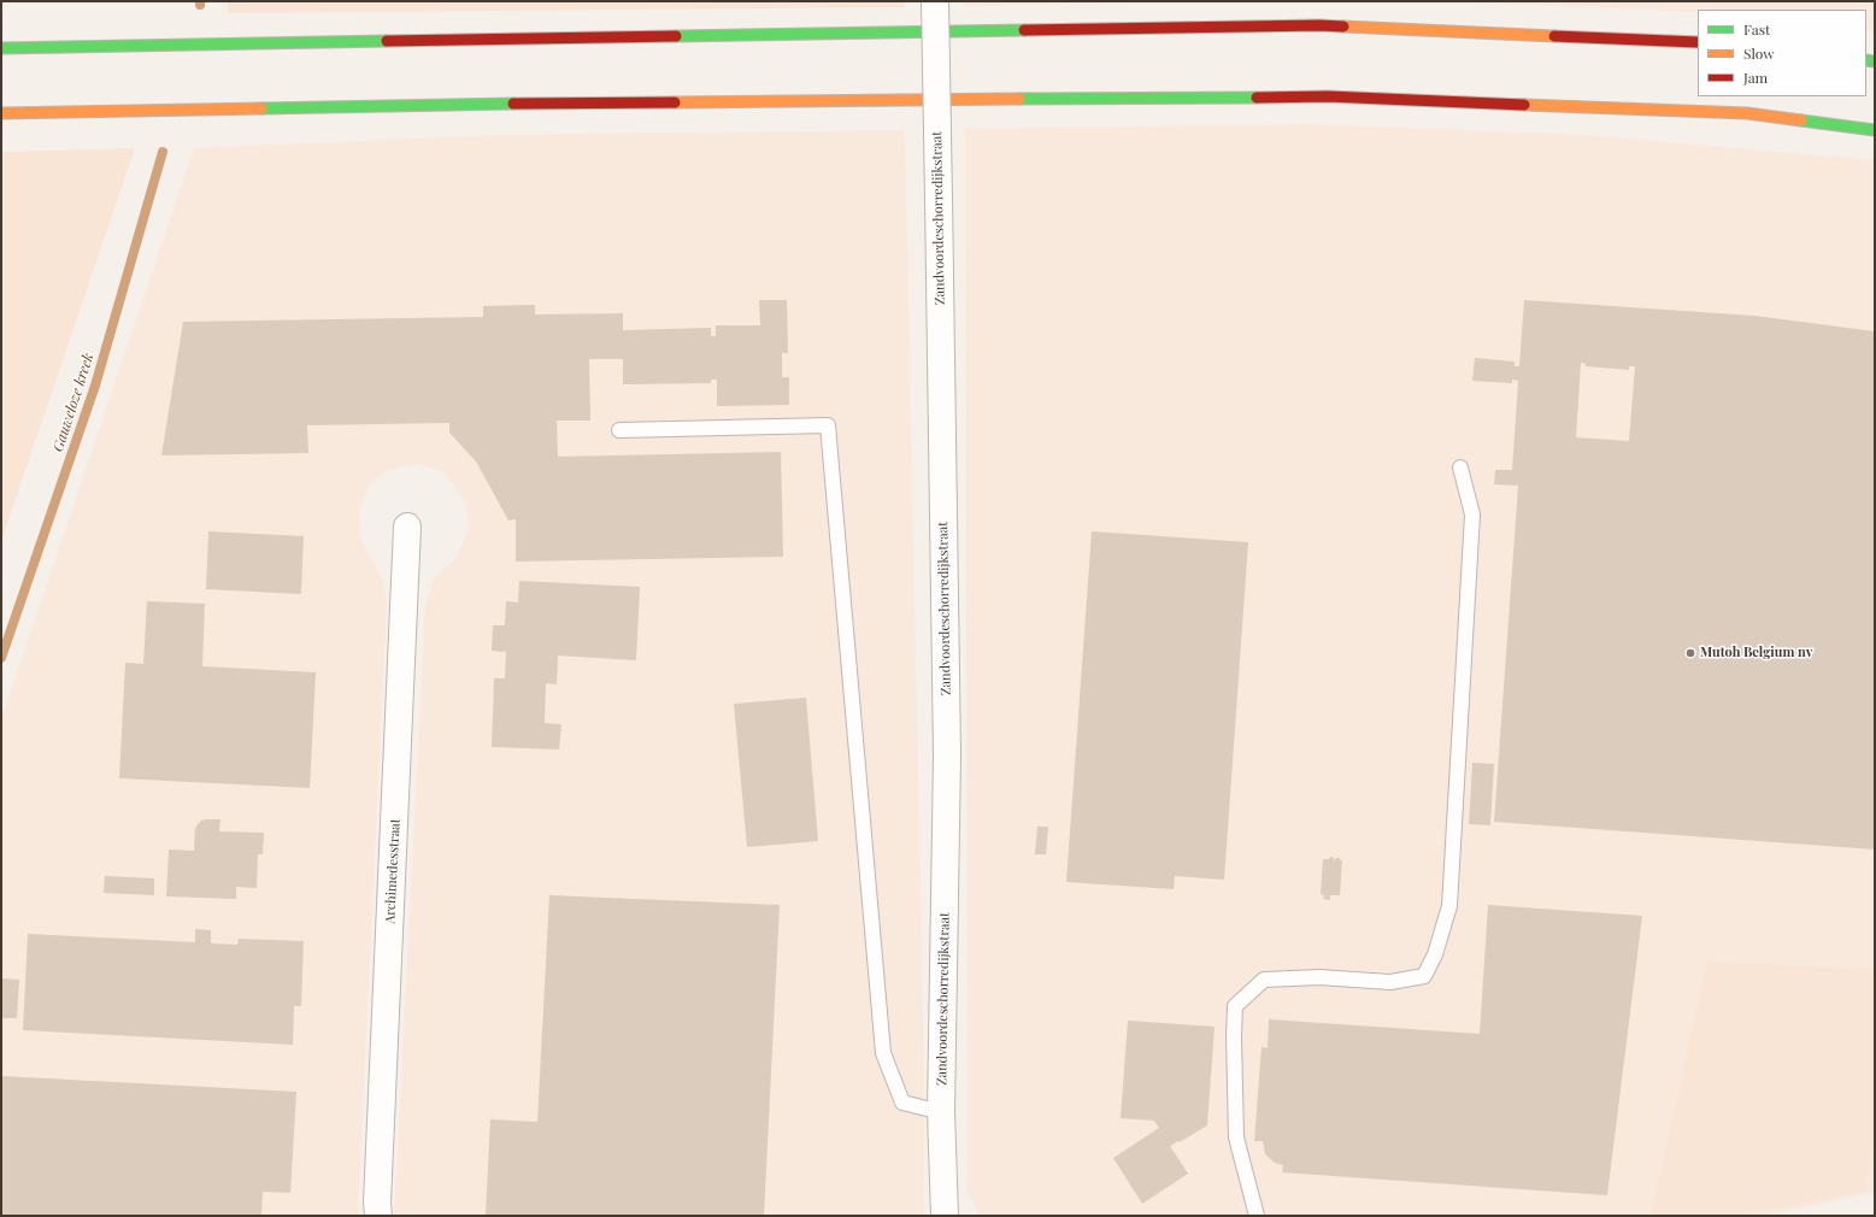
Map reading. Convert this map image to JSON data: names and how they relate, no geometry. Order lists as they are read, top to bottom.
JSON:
{
  "streets": {
    "street": ["Zandvoordeschorredijkstraat", "Archimedesstraat"]
  },
  "water": ["Gauweloze kreek"],
  "places": ["Mutoh Belgium nv"],
  "legend": ["Fast", "Slow", "Jam"]
}
